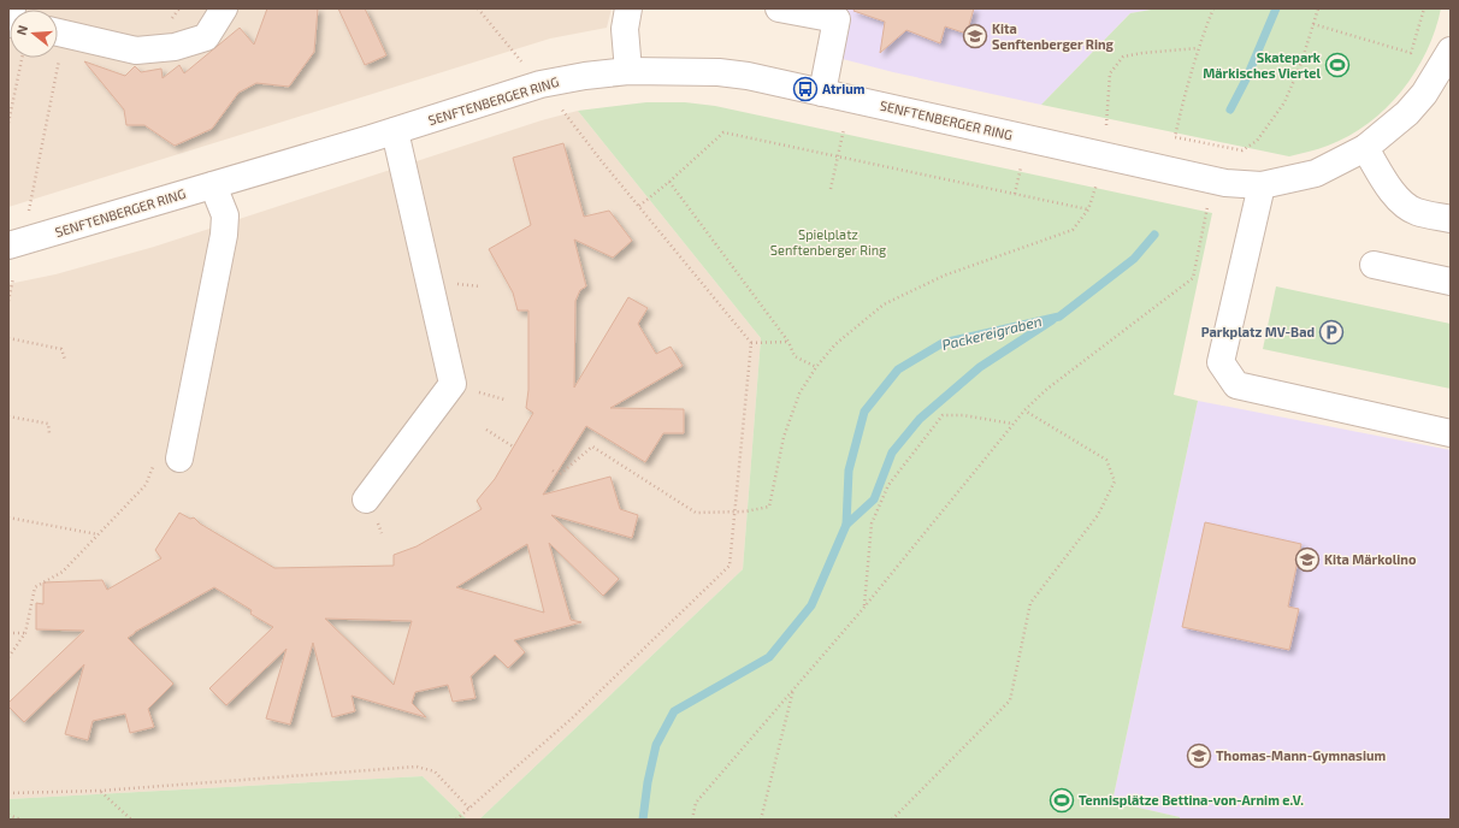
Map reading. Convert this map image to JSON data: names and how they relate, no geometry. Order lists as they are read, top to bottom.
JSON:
{
  "streets": {
    "street": ["SENFTENBERGER RING"]
  },
  "water": ["Packereigraben"],
  "parks": ["Spielplatz Senftenberger Ring"],
  "places": {
    "school or university": ["Kita Senftenberger Ring", "Kita Märkolino", "Thomas-Mann-Gymnasium"],
    "sports": ["Skatepark Märkisches Viertel", "Tennisplätze Bettina-von-Arnim e.V."],
    "bus stop": ["Atrium"],
    "parking": ["Parkplatz MV-Bad"]
  },
  "north": "left"
}
